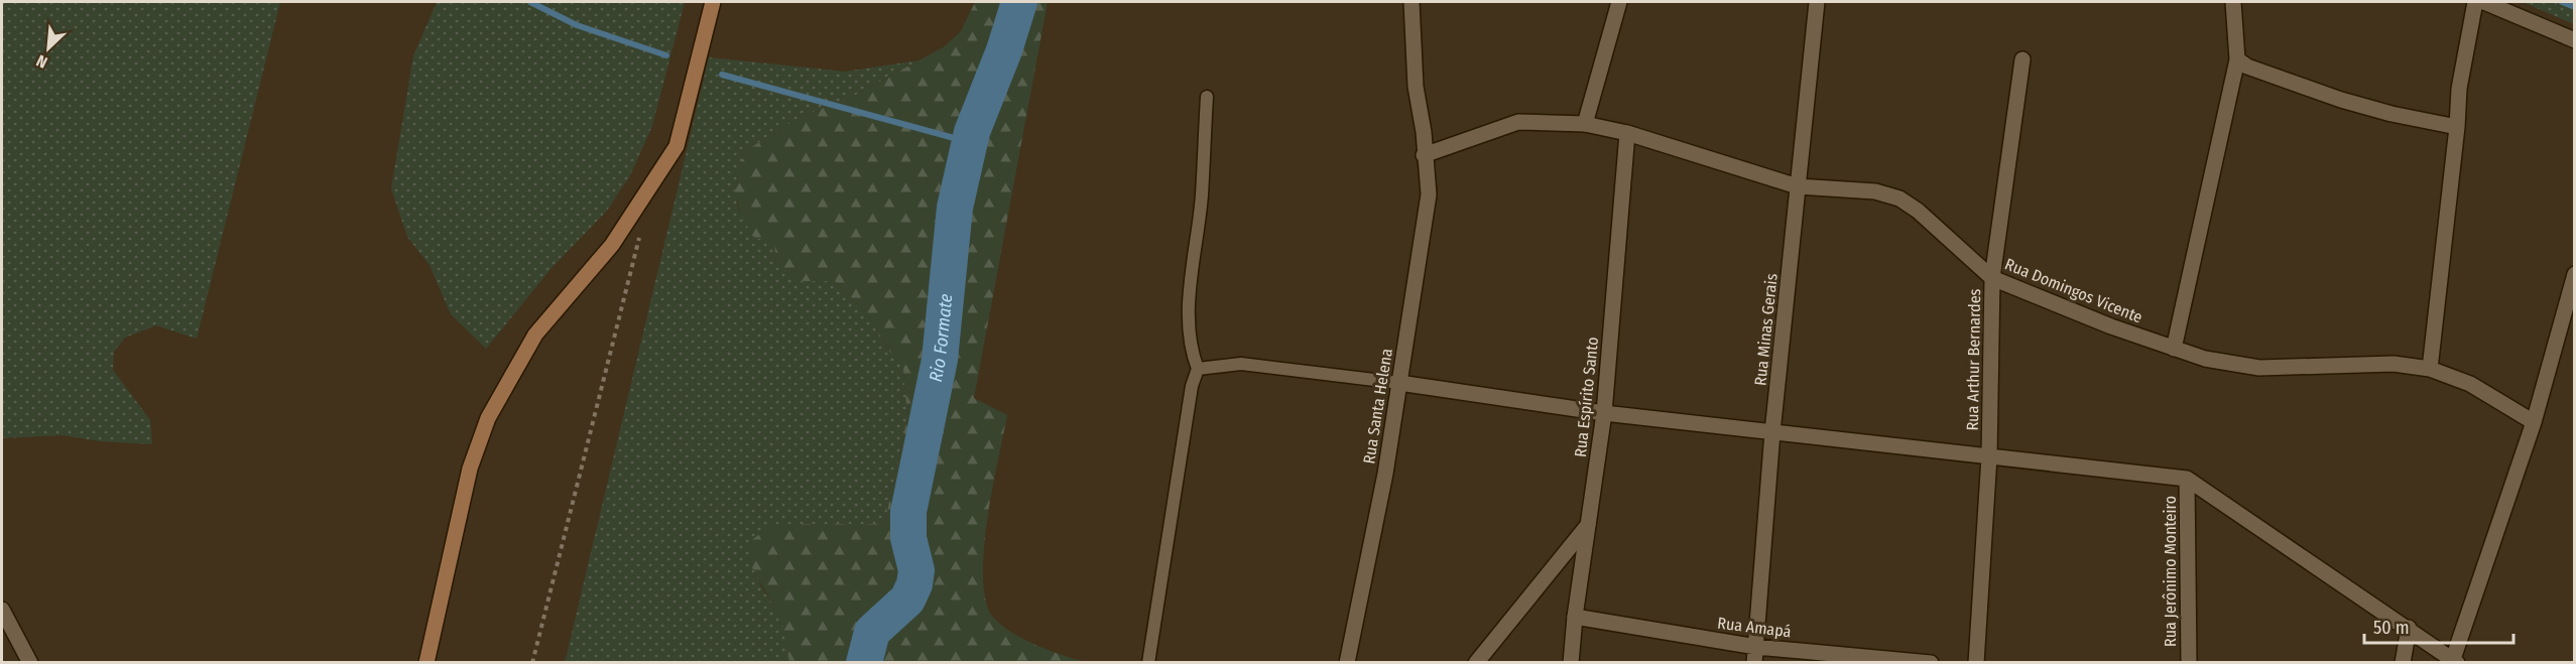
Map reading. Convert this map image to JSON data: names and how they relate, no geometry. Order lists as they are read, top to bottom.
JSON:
{
  "streets": {
    "street": [
      "Rua Domingos Vicente",
      "Rua Minas Gerais",
      "Rua Arthur Bernardes",
      "Rua Espírito Santo",
      "Rua Santa Helena",
      "Rua Jerônimo Monteiro",
      "Rua Amapá"
    ]
  },
  "crossings": [
    ["Rua Domingos Vicente", "Rua Minas Gerais"],
    ["Rua Domingos Vicente", "Rua Arthur Bernardes"],
    ["Rua Domingos Vicente", "Rua Espírito Santo"],
    ["Rua Domingos Vicente", "Rua Santa Helena"],
    ["Rua Minas Gerais", "Rua Amapá"],
    ["Rua Espírito Santo", "Rua Amapá"]
  ],
  "water": ["Rio Formate"],
  "scale_bar": "50 m",
  "north": "bottom left"
}
